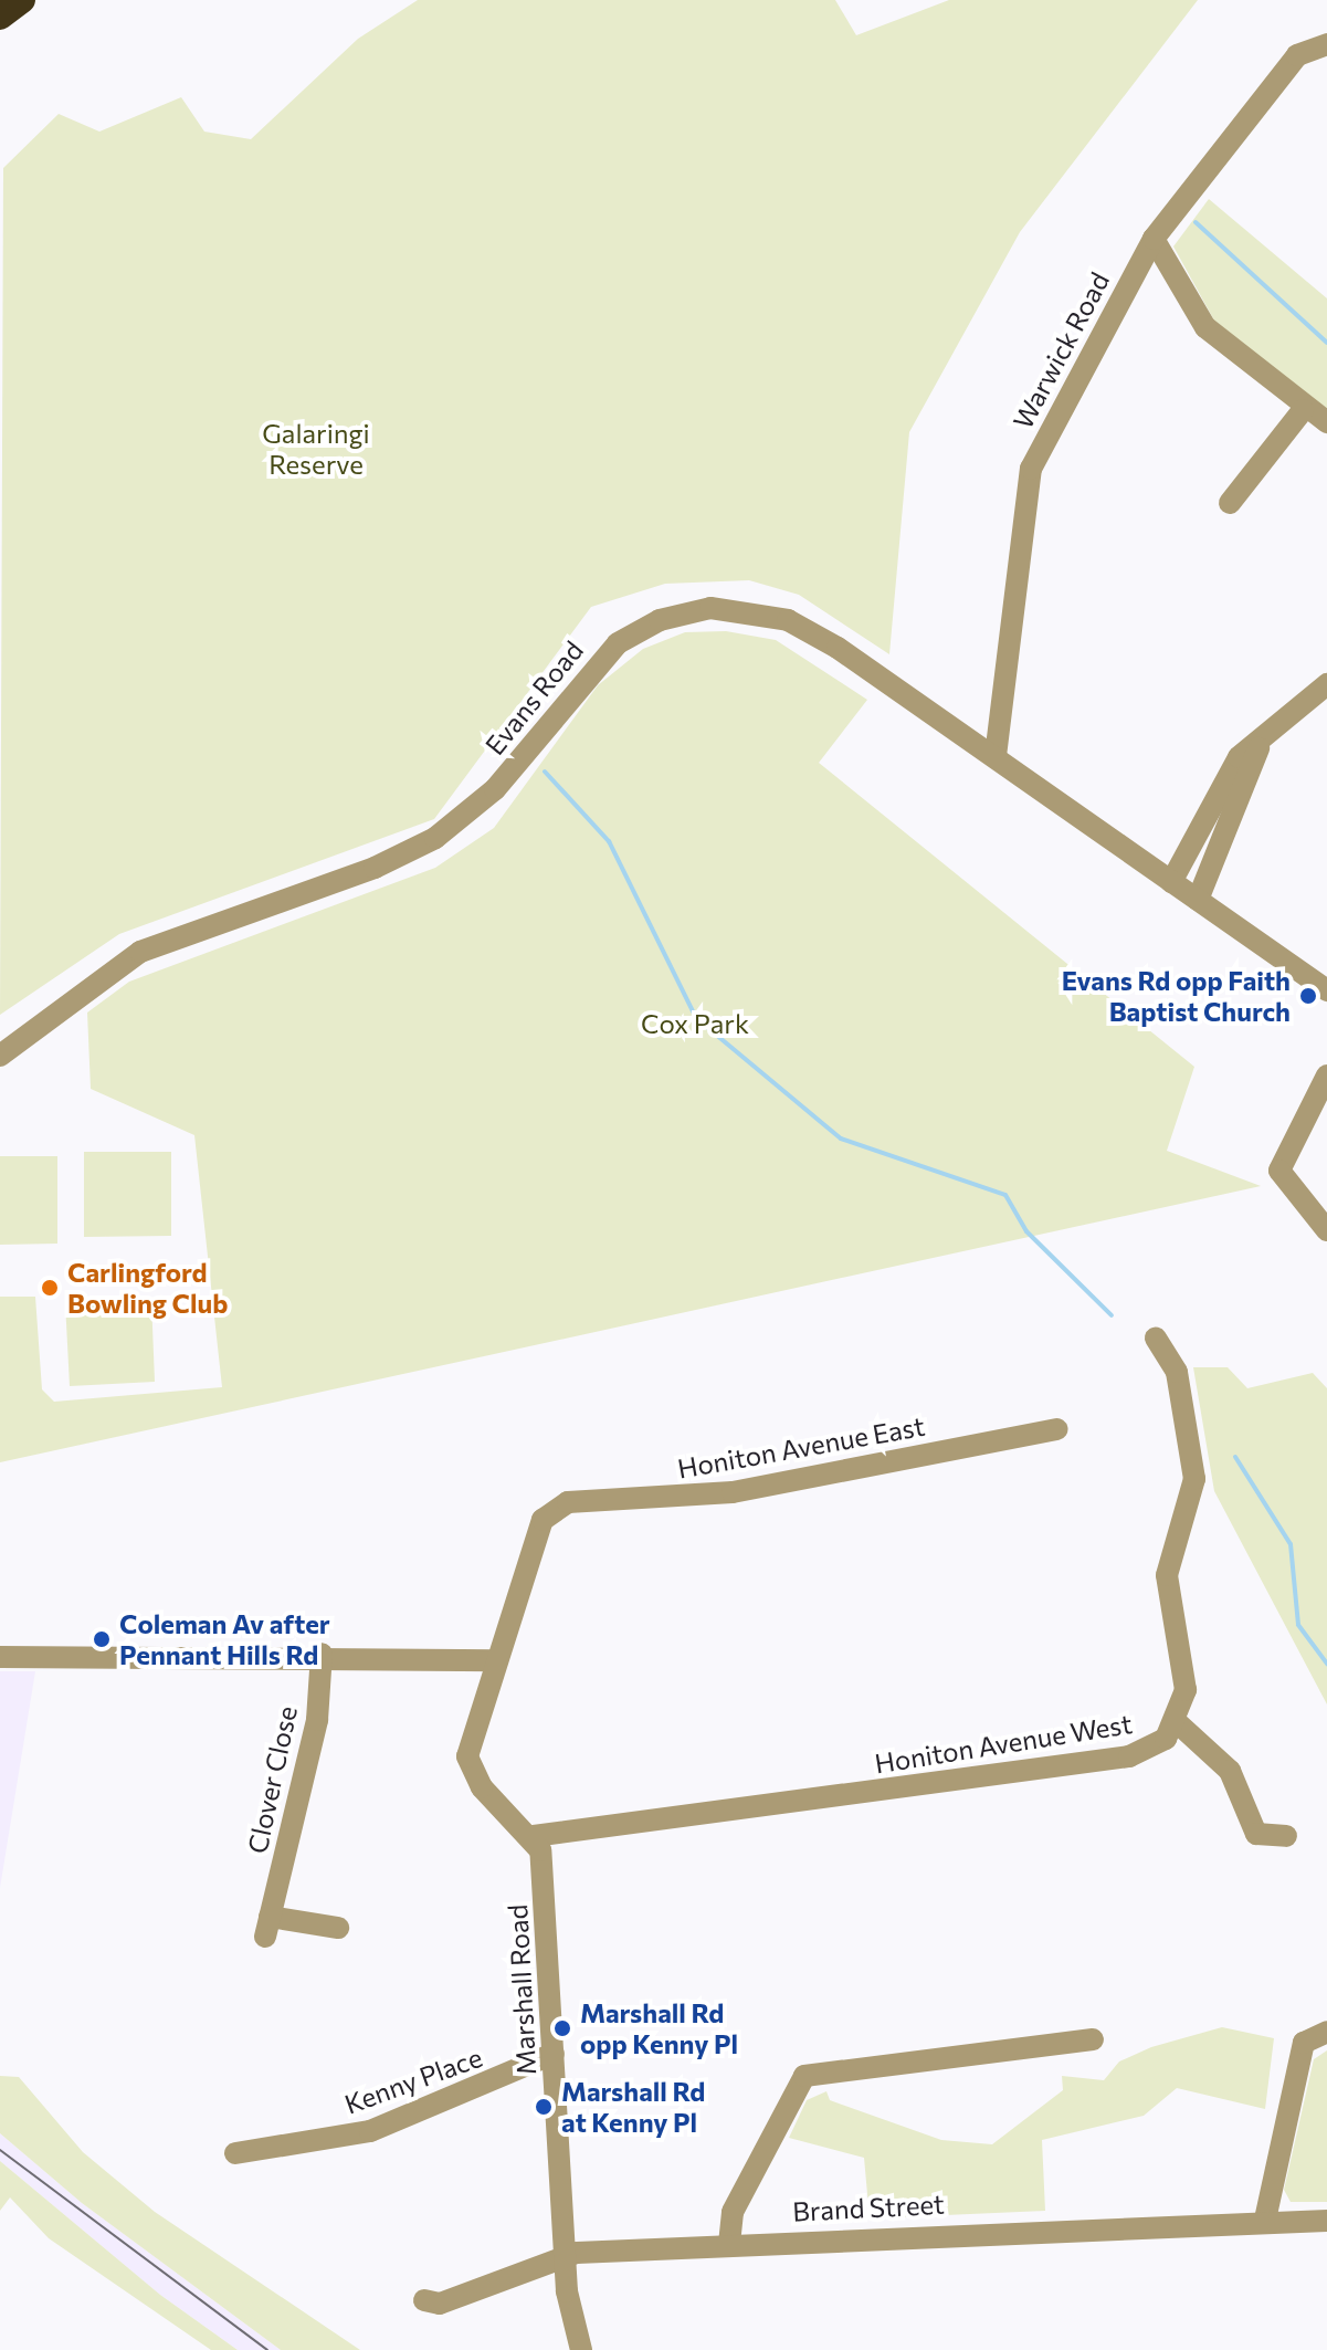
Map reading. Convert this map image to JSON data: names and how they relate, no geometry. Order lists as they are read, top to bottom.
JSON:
{
  "streets": {
    "street": [
      "Warwick Road",
      "Evans Road",
      "Honiton Avenue East",
      "Honiton Avenue West",
      "Clover Close",
      "Marshall Road",
      "Kenny Place",
      "Brand Street"
    ]
  },
  "crossings": [
    ["Warwick Road", "Evans Road"],
    ["Honiton Avenue East", "Honiton Avenue West"],
    ["Honiton Avenue East", "Marshall Road"],
    ["Honiton Avenue West", "Marshall Road"],
    ["Marshall Road", "Kenny Place"],
    ["Marshall Road", "Brand Street"]
  ],
  "parks": ["Galaringi Reserve", "Cox Park"],
  "places": [
    "Evans Rd opp Faith Baptist Church",
    "Carlingford Bowling Club",
    "Coleman Av after Pennant Hills Rd",
    "Marshall Rd opp Kenny Pl",
    "Marshall Rd at Kenny Pl"
  ]
}
